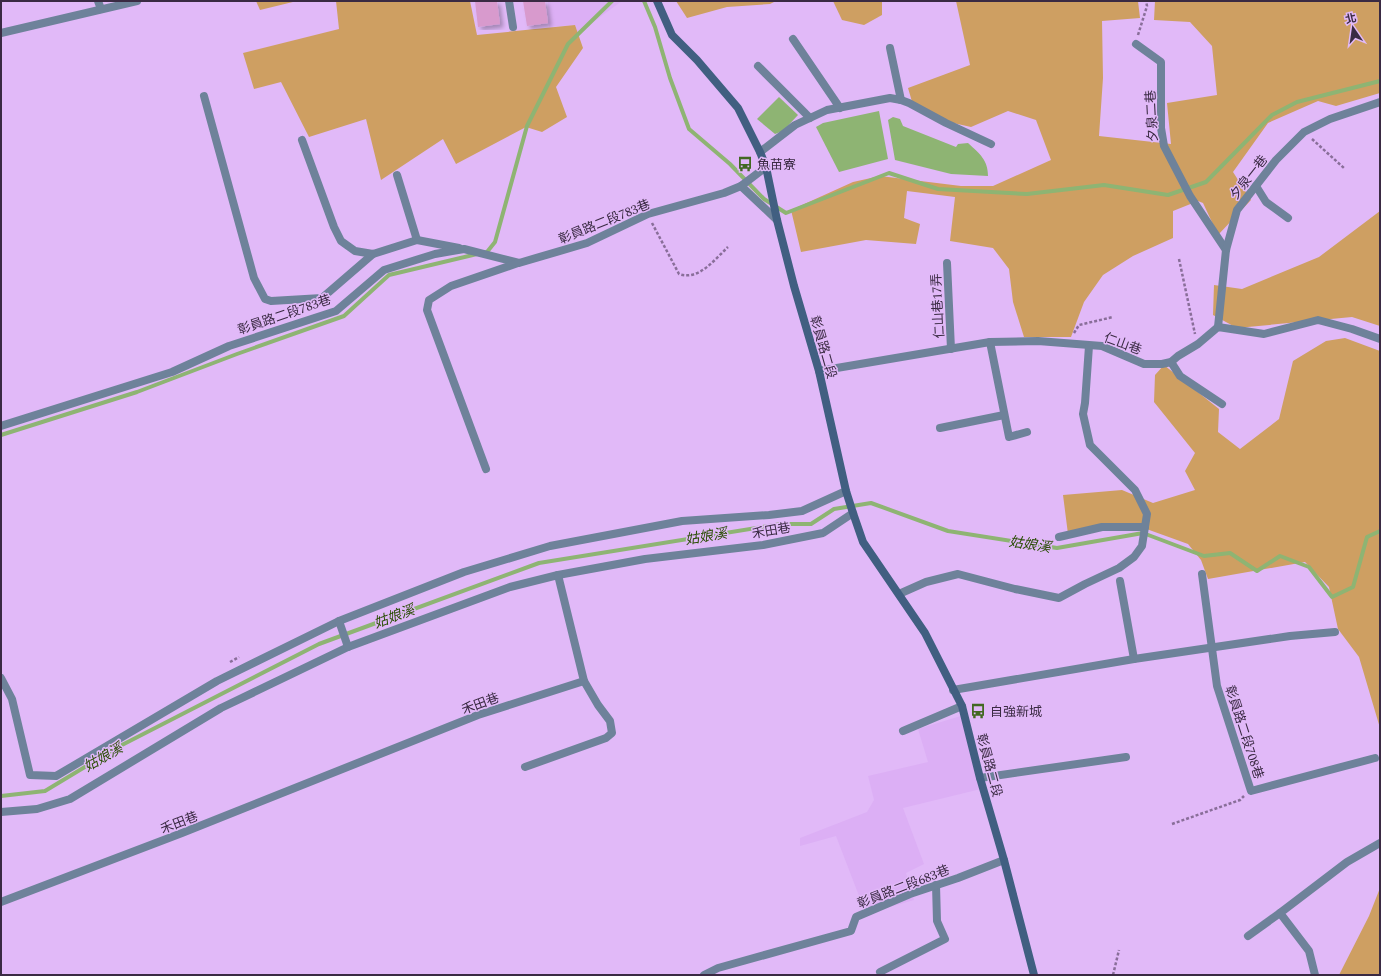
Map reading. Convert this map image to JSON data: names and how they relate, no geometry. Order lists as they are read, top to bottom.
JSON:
{
  "streets": {
    "main road": ["彰員路二段"],
    "street": [
      "夕泉二巷",
      "夕泉一巷",
      "彰員路二段783巷",
      "仁山巷17弄",
      "仁山巷",
      "禾田巷",
      "彰員路二段708巷",
      "彰員路二段683巷"
    ]
  },
  "crossings": [
    ["夕泉二巷", "夕泉一巷"],
    ["夕泉一巷", "仁山巷"],
    ["彰員路二段783巷", "彰員路二段"],
    ["仁山巷17弄", "仁山巷"],
    ["仁山巷", "彰員路二段"],
    ["彰員路二段", "禾田巷"],
    ["彰員路二段", "彰員路二段683巷"]
  ],
  "water": ["姑娘溪"],
  "places": {
    "bus stop": ["魚苗寮", "自強新城"]
  },
  "north": "top"
}
